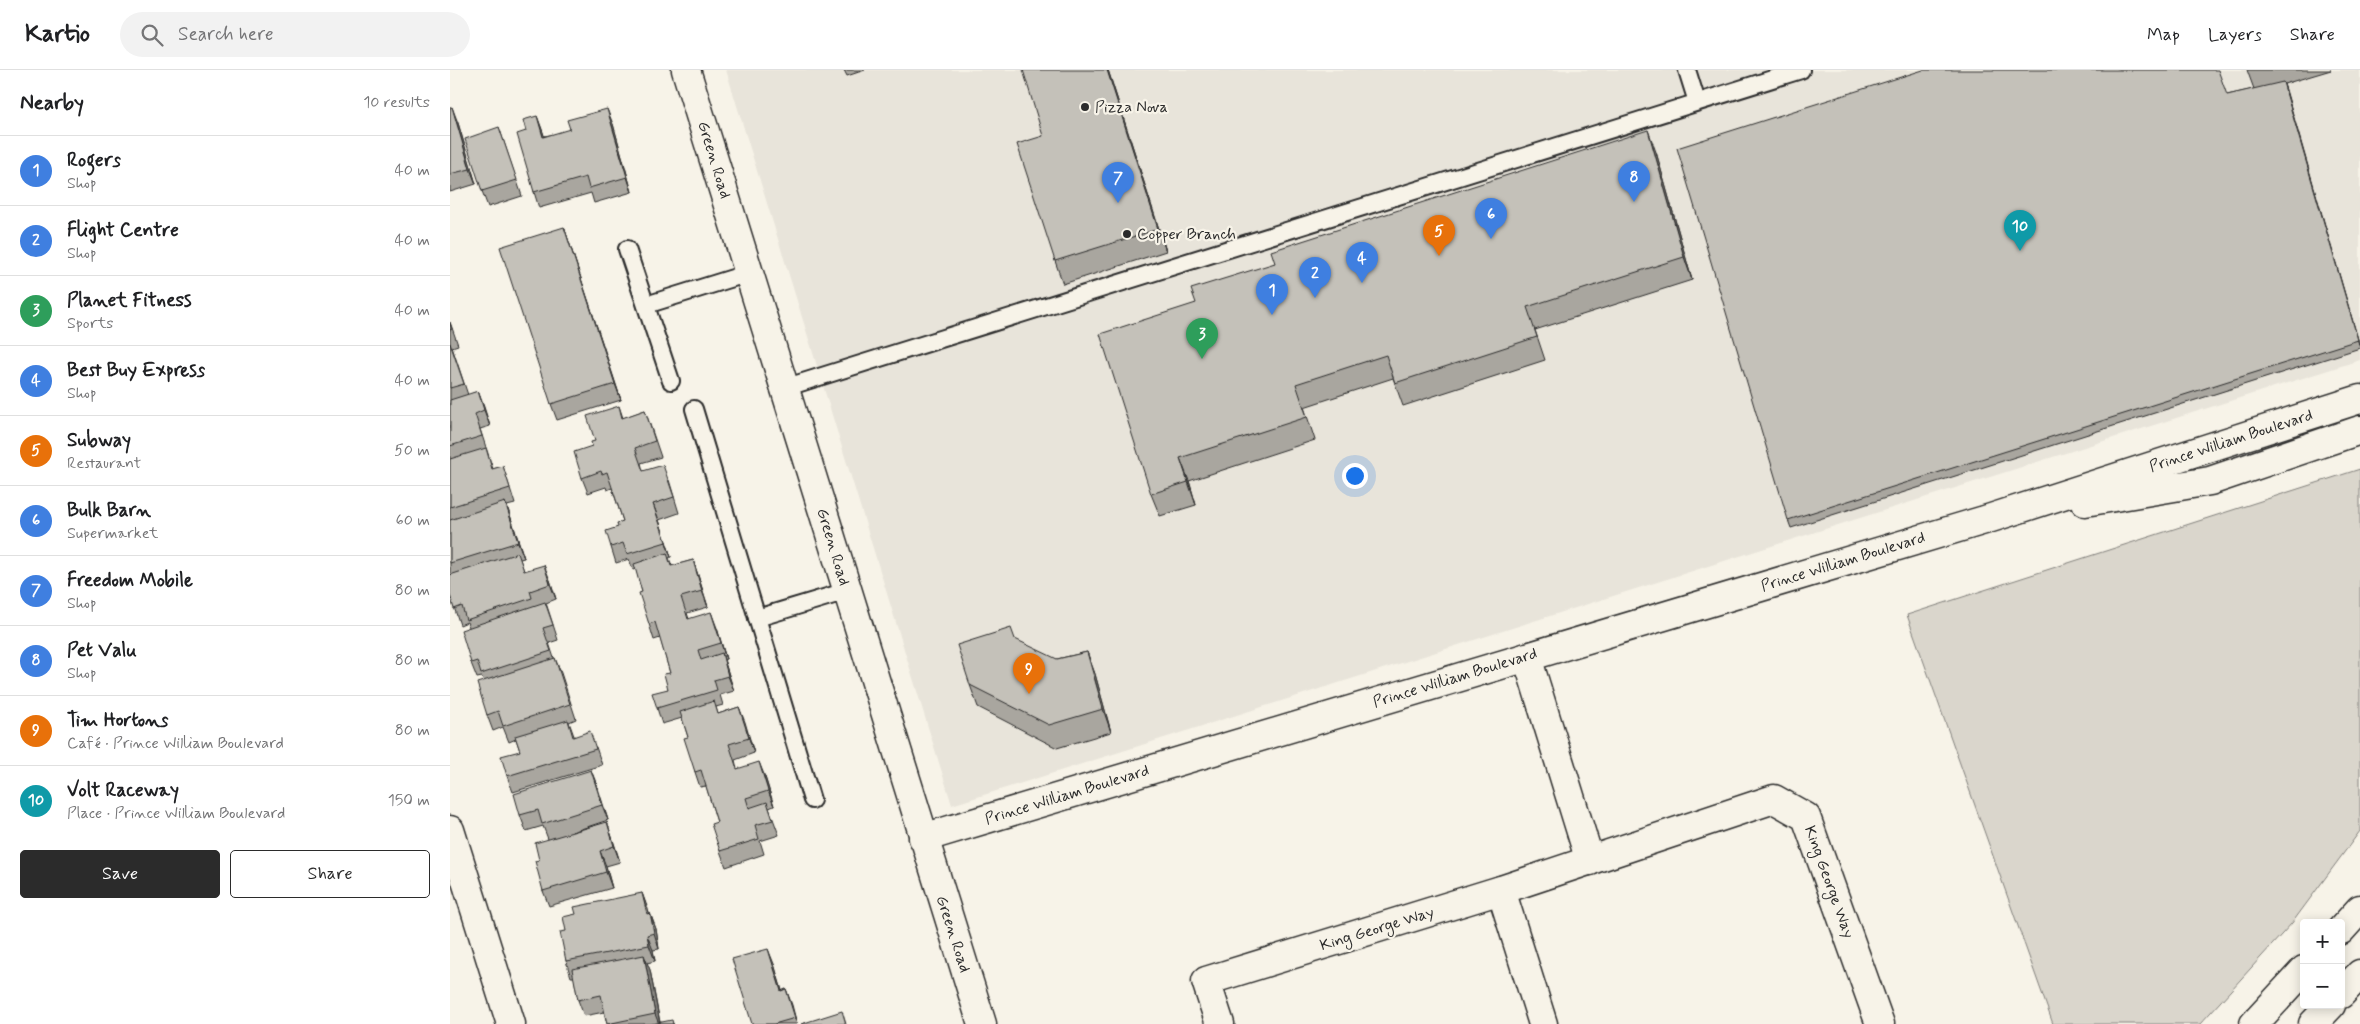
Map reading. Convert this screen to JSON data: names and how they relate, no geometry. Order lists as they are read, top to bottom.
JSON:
{
  "streets": {
    "street": ["Green Road", "Prince William Boulevard", "King George Way"]
  },
  "crossings": [
    ["Green Road", "Prince William Boulevard"]
  ],
  "places": ["Pizza Nova", "Copper Branch"],
  "page": {
    "header": "Kartio",
    "search": "Search here",
    "nav": ["Map", "Layers", "Share"],
    "heading": ["Nearby", "10 results"],
    "list": [
      {
        "mark": "1",
        "name": "Rogers",
        "note": "Shop",
        "value": "40 m"
      },
      {
        "mark": "2",
        "name": "Flight Centre",
        "note": "Shop",
        "value": "40 m"
      },
      {
        "mark": "3",
        "name": "Planet Fitness",
        "note": "Sports",
        "value": "40 m"
      },
      {
        "mark": "4",
        "name": "Best Buy Express",
        "note": "Shop",
        "value": "40 m"
      },
      {
        "mark": "5",
        "name": "Subway",
        "note": "Restaurant",
        "value": "50 m"
      },
      {
        "mark": "6",
        "name": "Bulk Barn",
        "note": "Supermarket",
        "value": "60 m"
      },
      {
        "mark": "7",
        "name": "Freedom Mobile",
        "note": "Shop",
        "value": "80 m"
      },
      {
        "mark": "8",
        "name": "Pet Valu",
        "note": "Shop",
        "value": "80 m"
      },
      {
        "mark": "9",
        "name": "Tim Hortons",
        "note": "Café · Prince William Boulevard",
        "value": "80 m"
      },
      {
        "mark": "10",
        "name": "Volt Raceway",
        "note": "Place · Prince William Boulevard",
        "value": "150 m"
      }
    ],
    "pins": [
      "8",
      "7",
      "6",
      "10",
      "5",
      "4",
      "2",
      "1",
      "3",
      "9"
    ],
    "buttons": ["Save", "Share"],
    "map_buttons": ["+", "−"]
  }
}
